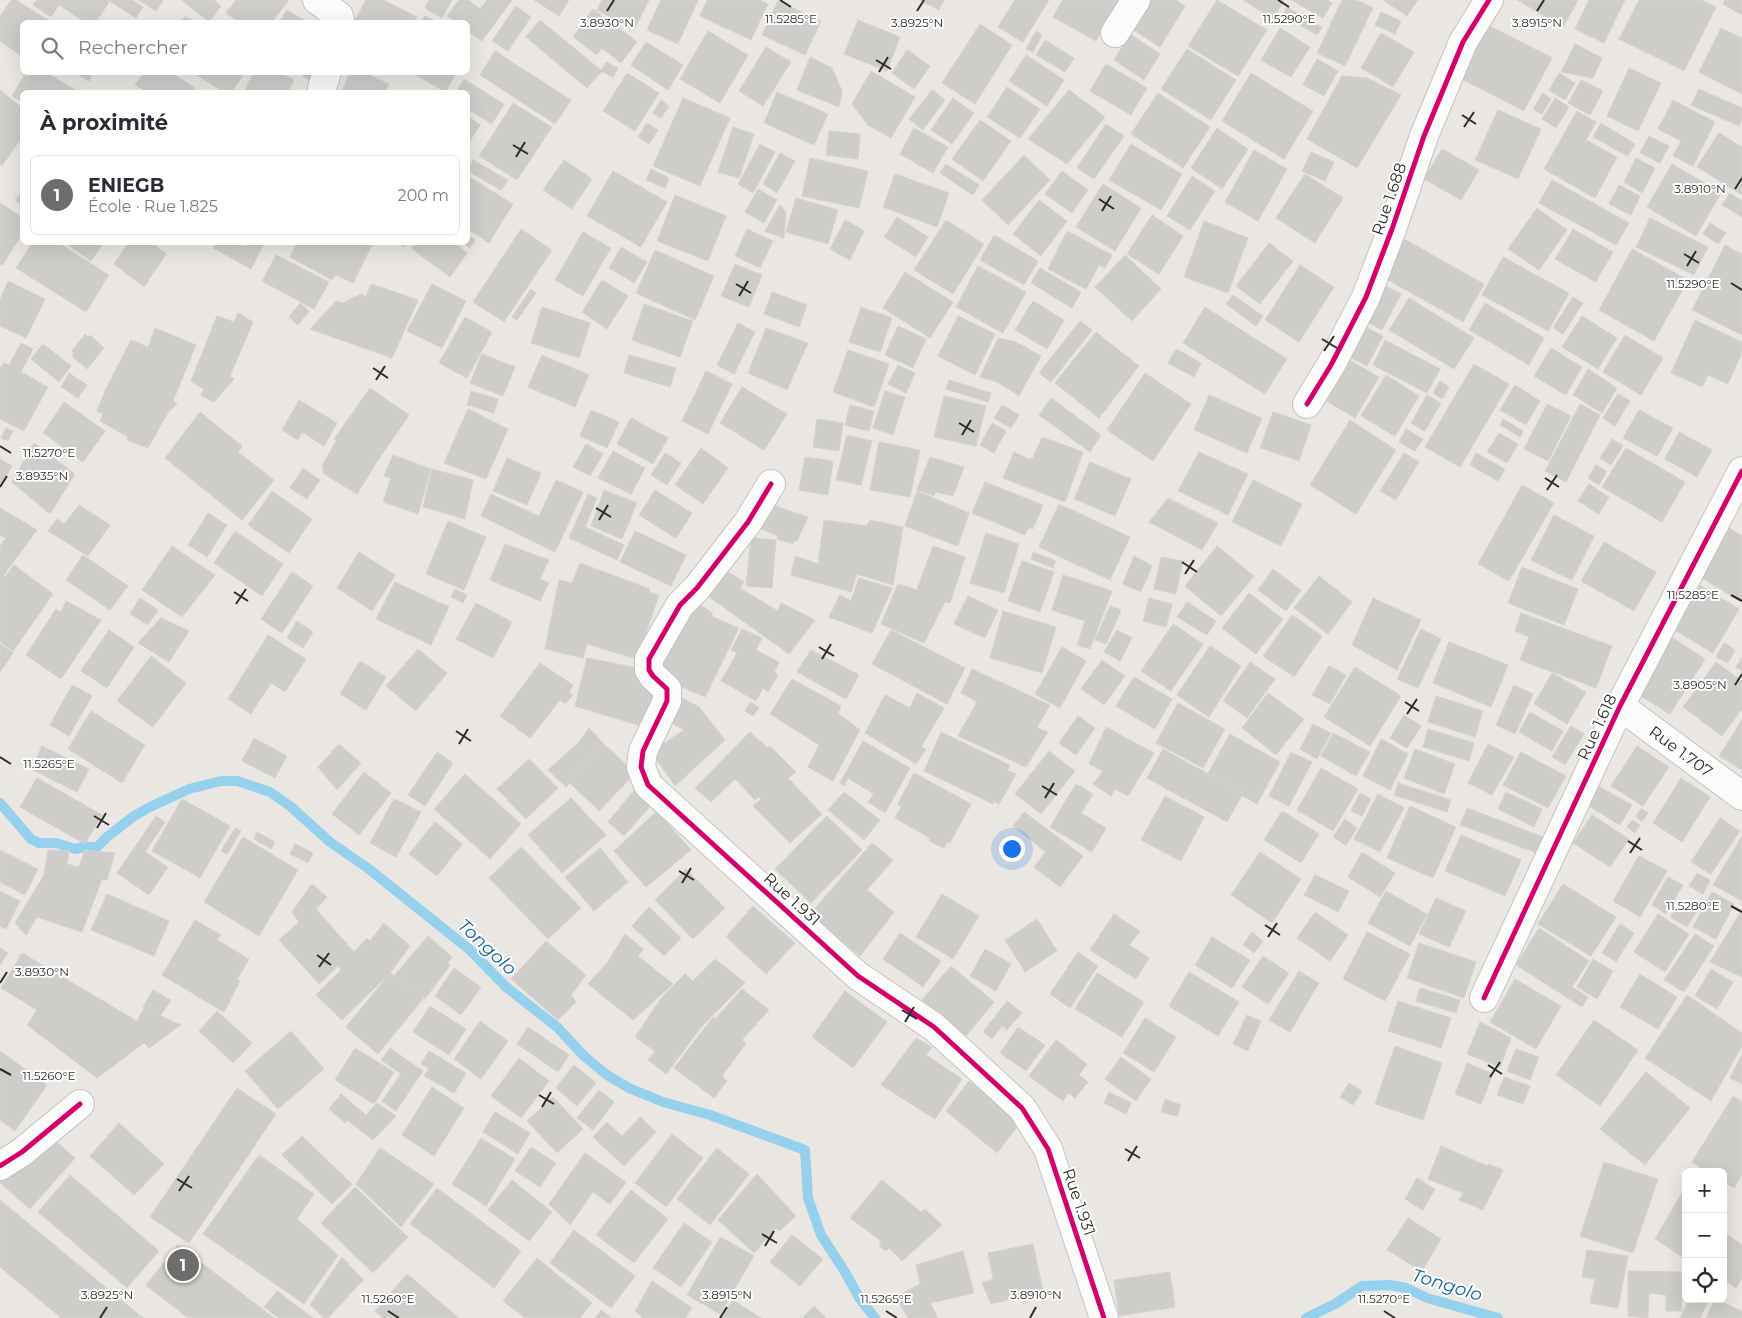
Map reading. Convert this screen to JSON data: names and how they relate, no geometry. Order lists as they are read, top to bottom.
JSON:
{
  "streets": {
    "street": [
      "Rue 1.688",
      "Rue 1.618",
      "Rue 1.707",
      "Rue 1.931"
    ]
  },
  "crossings": [
    ["Rue 1.618", "Rue 1.707"]
  ],
  "water": ["Tongolo"],
  "page": {
    "search": "Rechercher",
    "heading": "À proximité",
    "list": [
      {
        "mark": "1",
        "name": "ENIEGB",
        "note": "École · Rue 1.825",
        "value": "200 m"
      }
    ],
    "map_buttons": ["+", "−"],
    "pins": "1"
  },
  "coordinates": [
    "11.5290°E",
    "11.5285°E",
    "3.8930°N",
    "3.8925°N",
    "3.8915°N",
    "3.8910°N",
    "11.5270°E",
    "3.8935°N",
    "3.8905°N",
    "11.5265°E",
    "11.5280°E",
    "11.5260°E"
  ]
}
